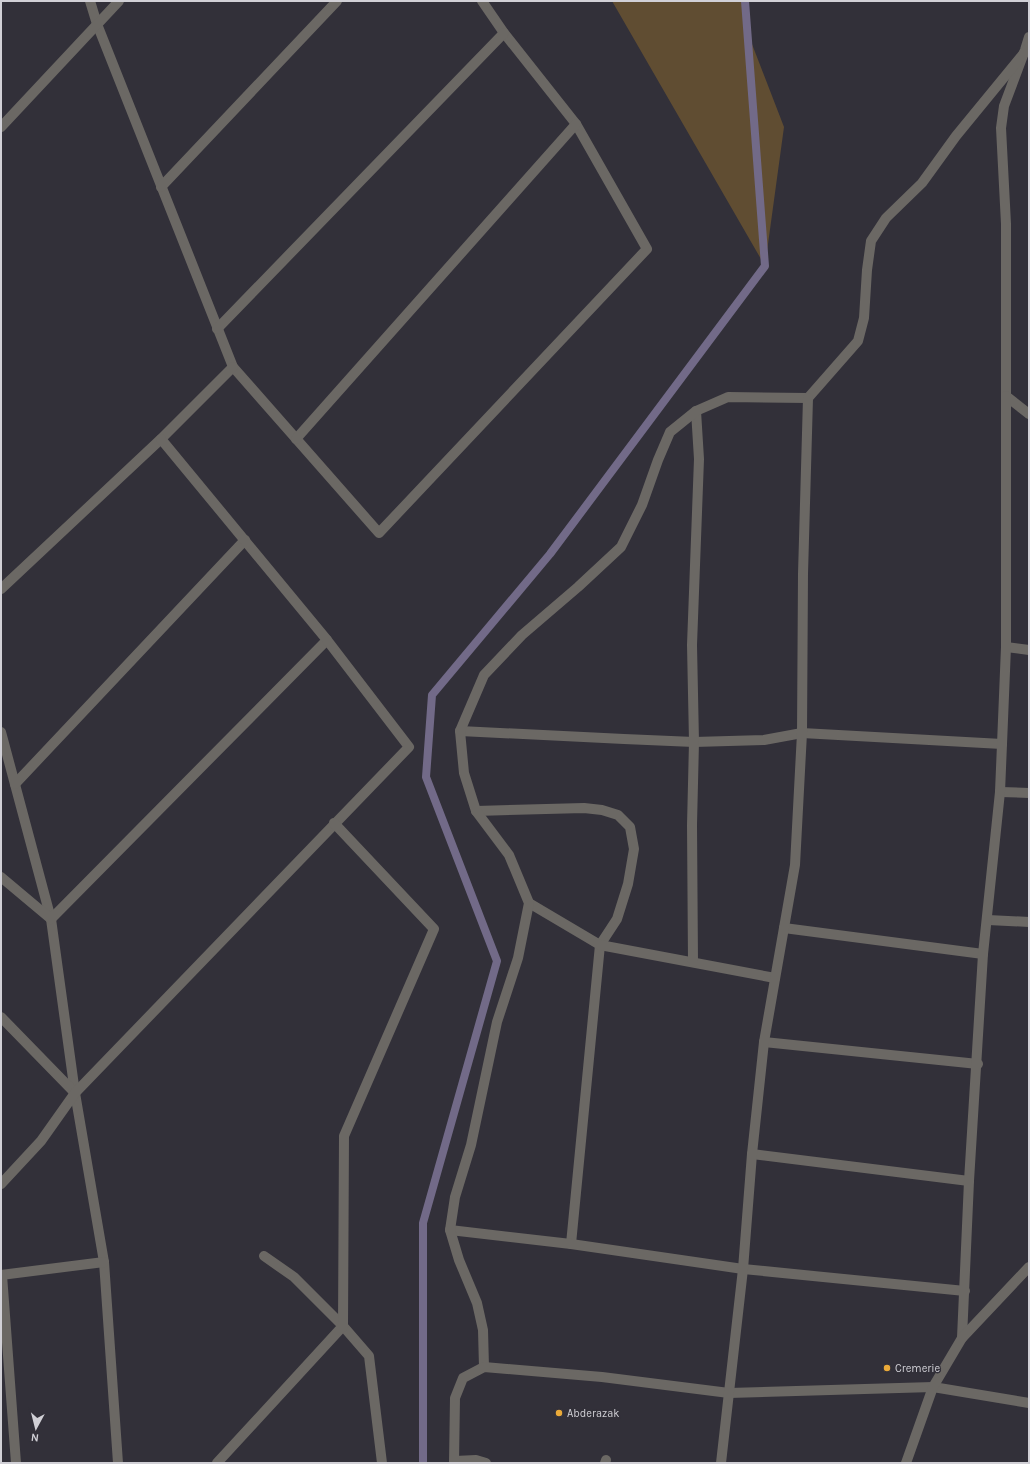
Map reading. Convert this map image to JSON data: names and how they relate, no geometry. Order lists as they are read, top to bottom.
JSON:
{
  "places": ["Cremerie", "Abderazak"],
  "north": "bottom"
}
